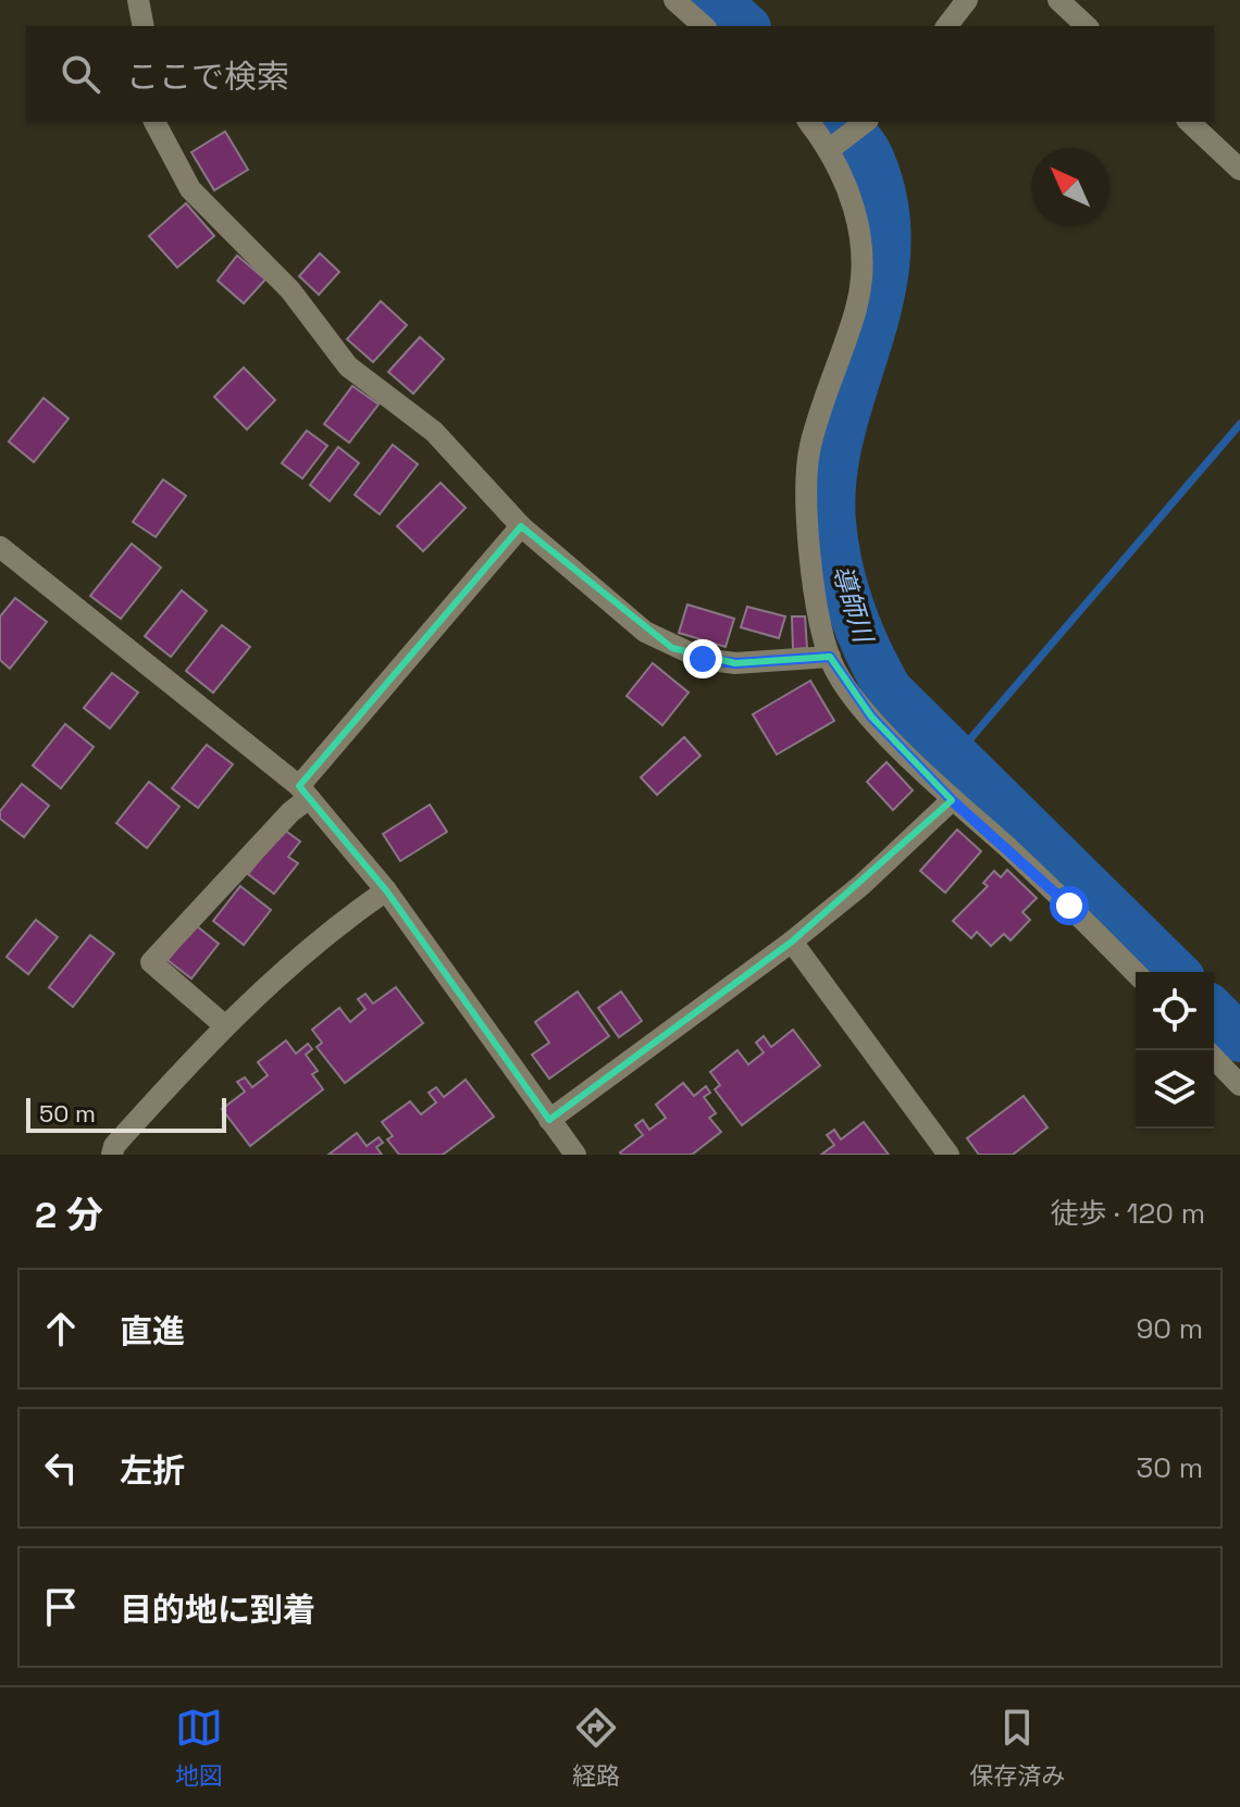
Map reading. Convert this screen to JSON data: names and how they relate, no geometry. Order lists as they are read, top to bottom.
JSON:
{
  "water": ["導師川"],
  "scale_bar": "50 m",
  "north": "top left",
  "page": {
    "search": "ここで検索",
    "scale": "50 m",
    "heading": ["2 分", "徒歩 · 120 m"],
    "list": [
      ["直進", "90 m"],
      ["左折", "30 m"],
      "目的地に到着"
    ],
    "nav": ["地図", "経路", "保存済み"]
  }
}
